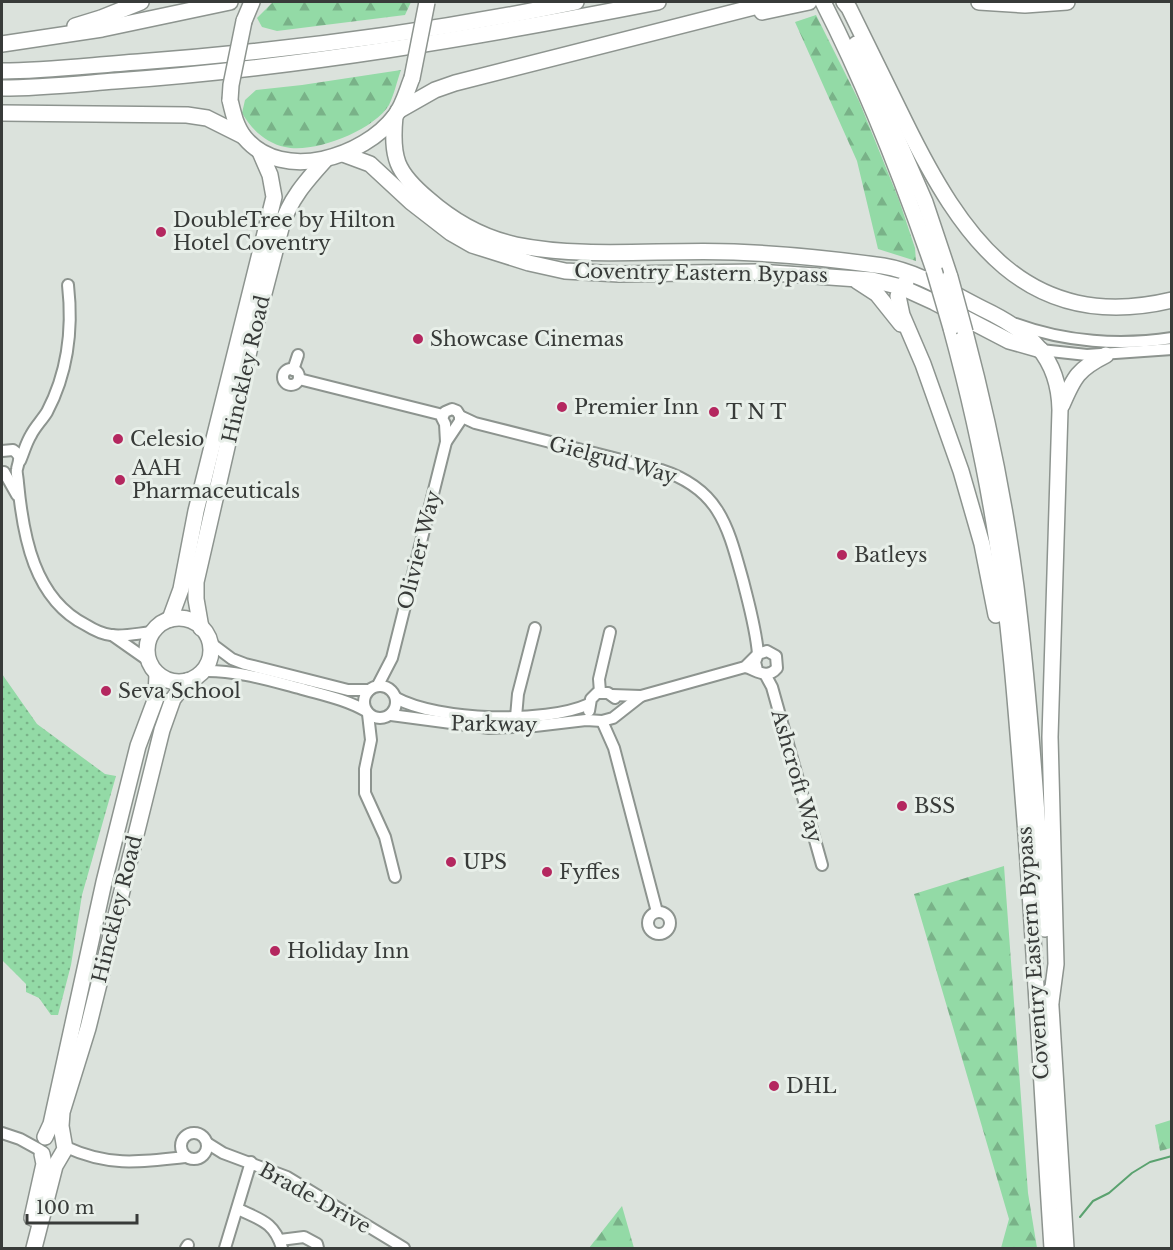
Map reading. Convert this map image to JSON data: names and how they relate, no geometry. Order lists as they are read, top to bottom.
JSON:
{
  "streets": {
    "highway": ["Coventry Eastern Bypass", "Hinckley Road"],
    "street": [
      "Gielgud Way",
      "Olivier Way",
      "Parkway",
      "Ashcroft Way",
      "Brade Drive"
    ]
  },
  "crossings": [
    ["Gielgud Way", "Olivier Way"],
    ["Gielgud Way", "Ashcroft Way"],
    ["Olivier Way", "Parkway"]
  ],
  "places": [
    "DoubleTree by Hilton Hotel Coventry",
    "Showcase Cinemas",
    "Premier Inn",
    "T N T",
    "Celesio",
    "AAH Pharmaceuticals",
    "Batleys",
    "Seva School",
    "BSS",
    "UPS",
    "Fyffes",
    "Holiday Inn",
    "DHL"
  ],
  "scale_bar": "100 m"
}
